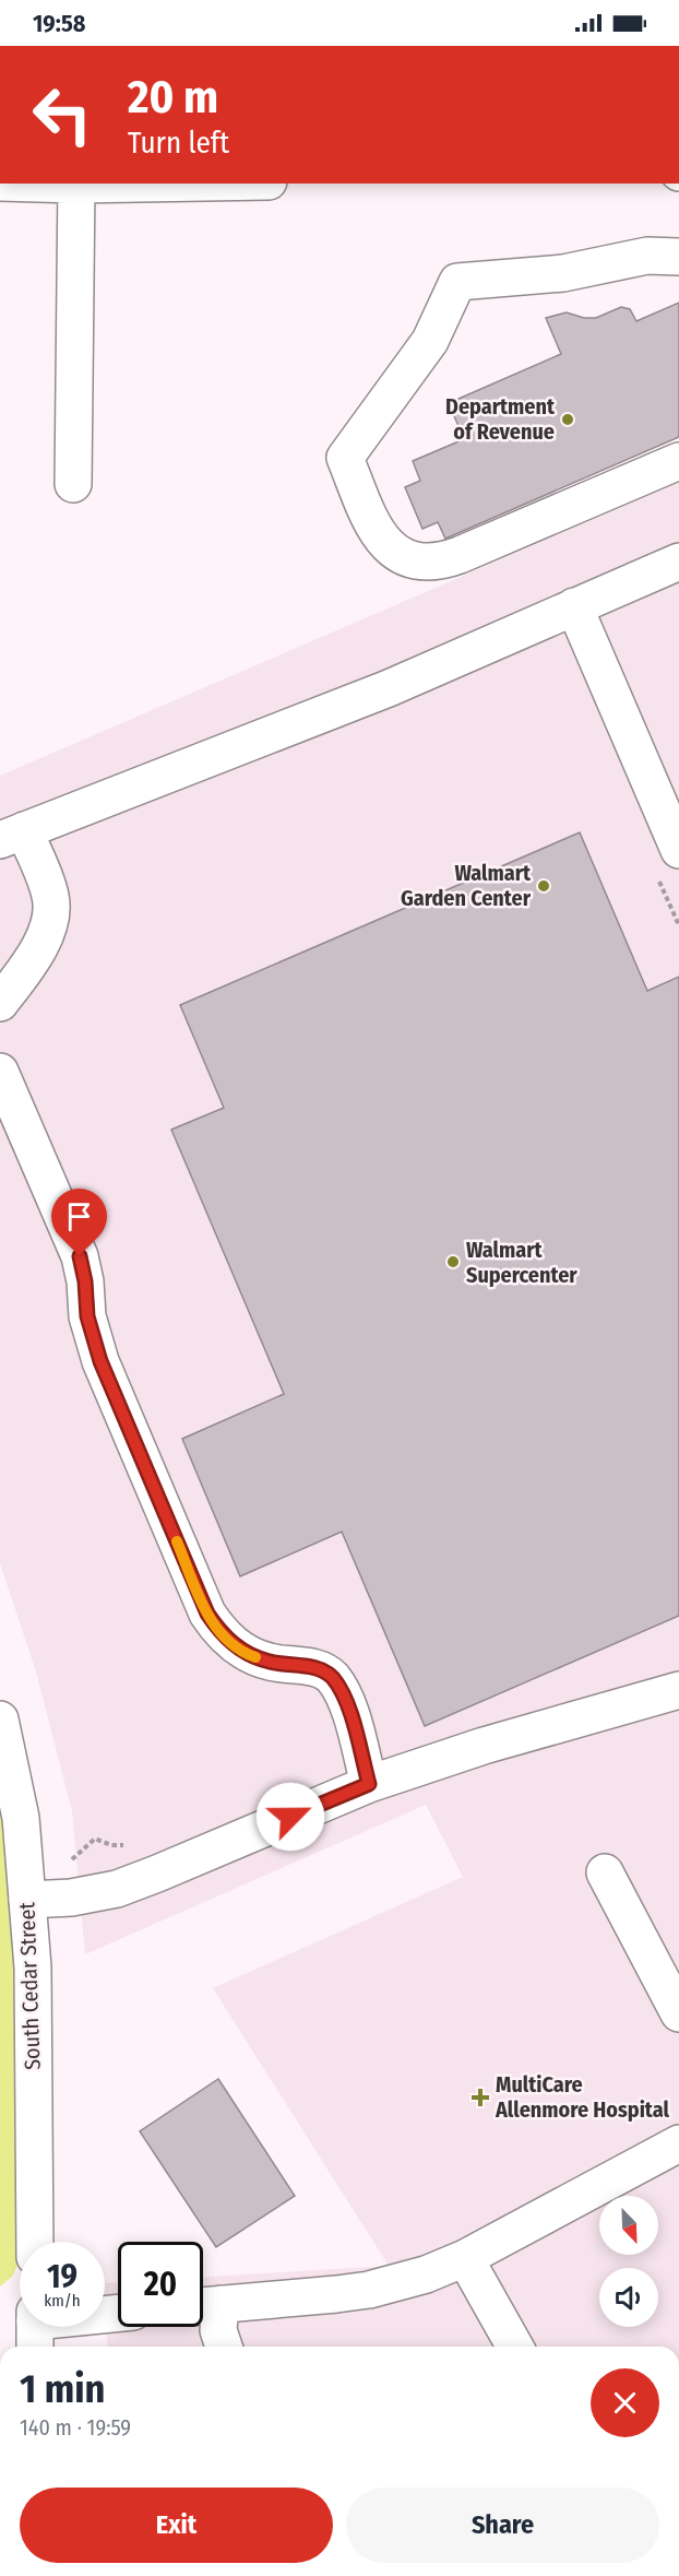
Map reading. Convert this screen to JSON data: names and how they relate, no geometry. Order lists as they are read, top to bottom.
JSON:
{
  "streets": {
    "main road": ["South Cedar Street"]
  },
  "places": {
    "other": ["Department of Revenue", "Walmart Garden Center", "Walmart Supercenter"],
    "health": ["MultiCare Allenmore Hospital"]
  },
  "north": "bottom right",
  "page": {
    "status": "19:58",
    "turn": ["20 m", "Turn left"],
    "speed": "19 km/h",
    "limit": "20",
    "heading": ["1 min", "140 m · 19:59"],
    "buttons": ["Exit", "Share"]
  }
}
